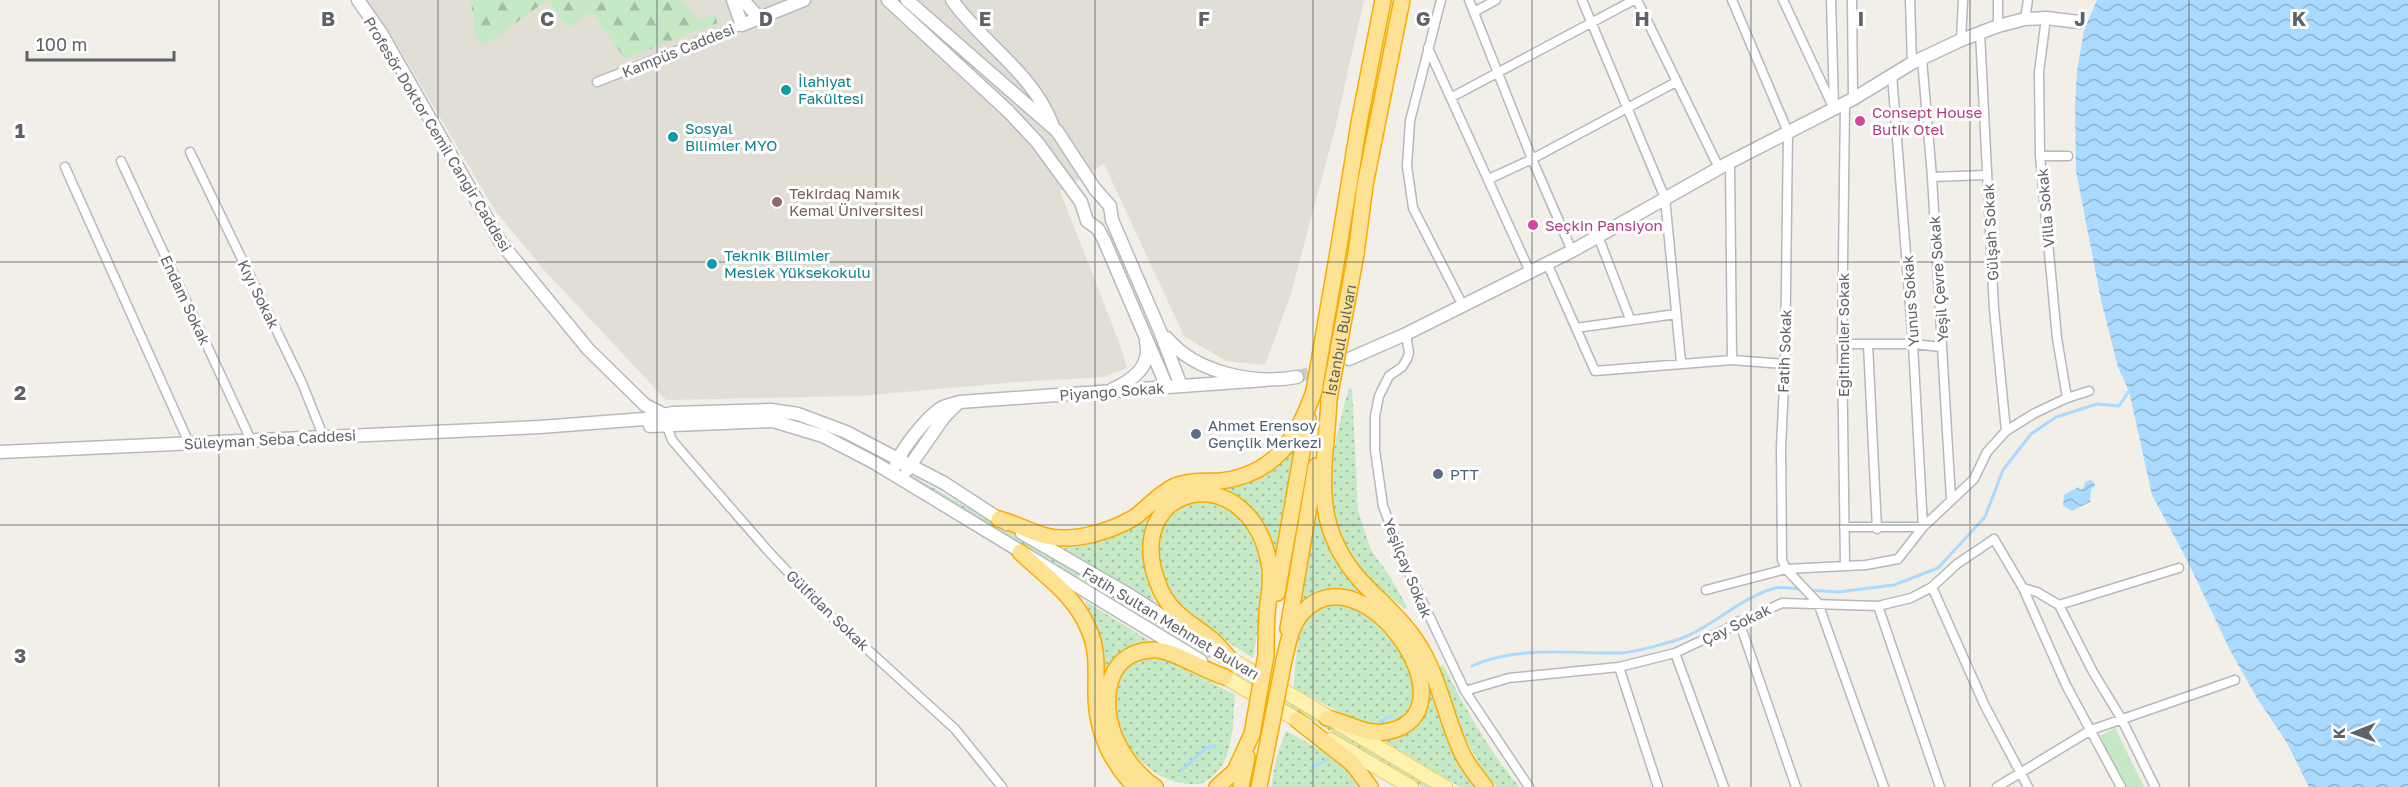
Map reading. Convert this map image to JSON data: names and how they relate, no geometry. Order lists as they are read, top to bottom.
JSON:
{
  "streets": {
    "highway": ["İstanbul Bulvarı"],
    "main road": [
      "Kampüs Caddesi",
      "Profesör Doktor Cemil Cangir Caddesi",
      "Piyango Sokak",
      "Süleyman Seba Caddesi",
      "Fatih Sultan Mehmet Bulvarı"
    ],
    "street": [
      "Villa Sokak",
      "Gülşah Sokak",
      "Yeşil Çevre Sokak",
      "Kıyı Sokak",
      "Endam Sokak",
      "Yunus Sokak",
      "Eğitimciler Sokak",
      "Fatih Sokak",
      "Yeşilçay Sokak",
      "Gülfidan Sokak",
      "Çay Sokak"
    ]
  },
  "crossings": [
    ["Profesör Doktor Cemil Cangir Caddesi", "Süleyman Seba Caddesi"],
    ["Profesör Doktor Cemil Cangir Caddesi", "Gülfidan Sokak"],
    ["Kıyı Sokak", "Süleyman Seba Caddesi"],
    ["Endam Sokak", "Süleyman Seba Caddesi"],
    ["Piyango Sokak", "Süleyman Seba Caddesi"],
    ["Piyango Sokak", "Fatih Sultan Mehmet Bulvarı"],
    ["Süleyman Seba Caddesi", "Gülfidan Sokak"],
    ["Süleyman Seba Caddesi", "Fatih Sultan Mehmet Bulvarı"],
    ["Yeşilçay Sokak", "Çay Sokak"]
  ],
  "places": [
    "İlahiyat Fakültesi",
    "Consept House Butik Otel",
    "Sosyal Bilimler MYO",
    "Tekirdağ Namık Kemal Üniversitesi",
    "Seçkin Pansiyon",
    "Teknik Bilimler Meslek Yüksekokulu",
    "Ahmet Erensoy Gençlik Merkezi",
    "PTT"
  ],
  "scale_bar": "100 m",
  "north": "left",
  "grid": {
    "columns": [
      "B",
      "C",
      "D",
      "E",
      "F",
      "G",
      "H",
      "I",
      "J",
      "K"
    ],
    "rows": ["1", "2", "3"]
  }
}
